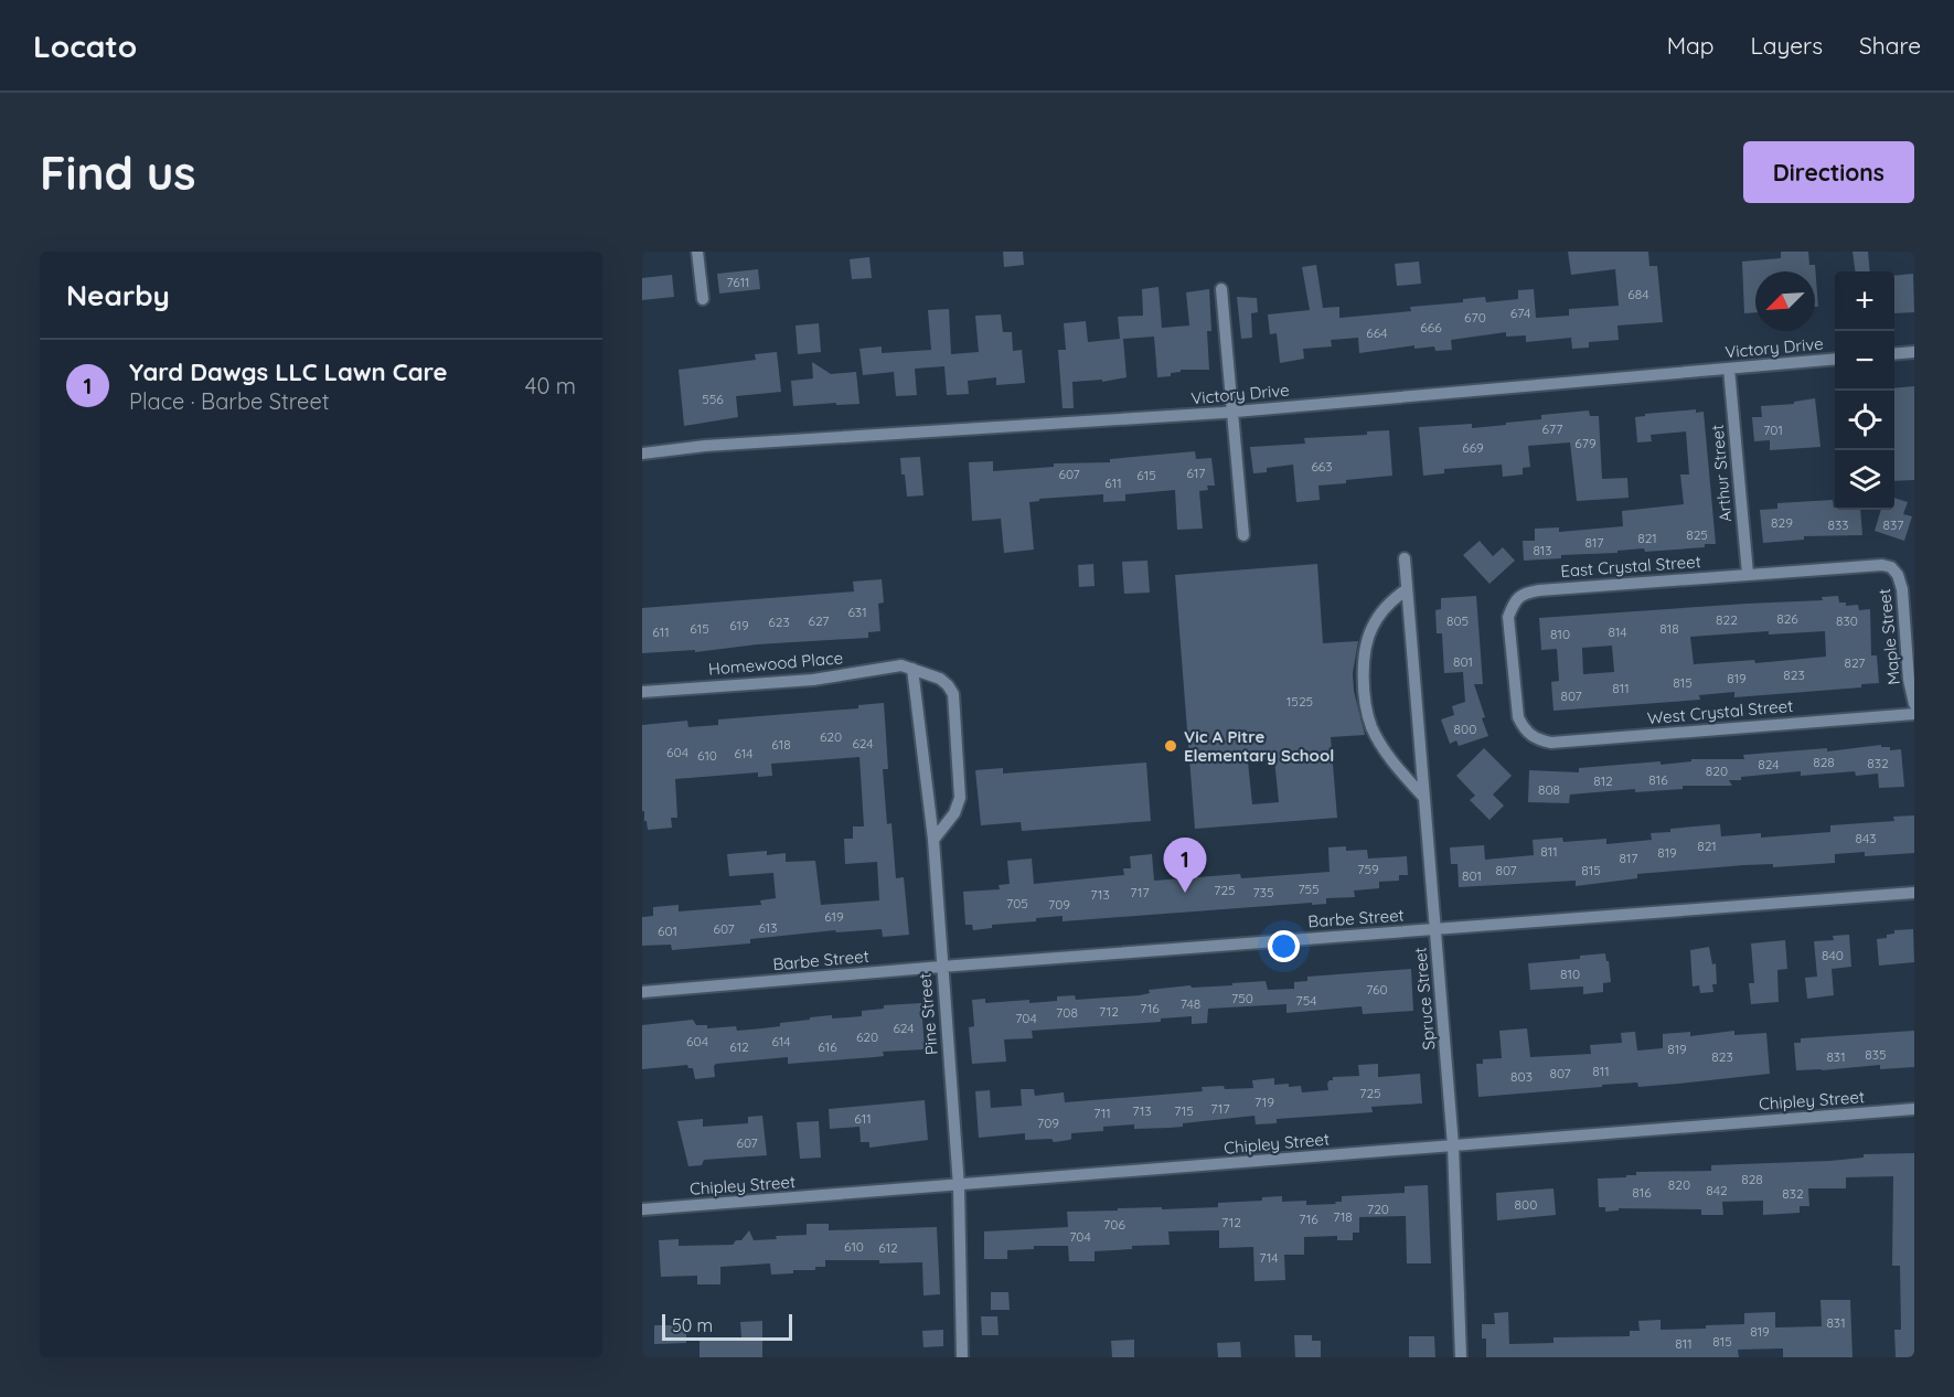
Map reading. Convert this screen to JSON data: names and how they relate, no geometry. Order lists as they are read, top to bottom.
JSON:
{
  "streets": {
    "street": [
      "Victory Drive",
      "Arthur Street",
      "East Crystal Street",
      "Maple Street",
      "Homewood Place",
      "West Crystal Street",
      "Barbe Street",
      "Spruce Street",
      "Pine Street",
      "Chipley Street"
    ]
  },
  "crossings": [
    ["Victory Drive", "Arthur Street"],
    ["Arthur Street", "East Crystal Street"],
    ["East Crystal Street", "Maple Street"],
    ["East Crystal Street", "West Crystal Street"],
    ["Homewood Place", "Pine Street"],
    ["Barbe Street", "Spruce Street"],
    ["Barbe Street", "Pine Street"],
    ["Spruce Street", "Chipley Street"],
    ["Pine Street", "Chipley Street"]
  ],
  "places": ["Vic A Pitre Elementary School"],
  "house_numbers": [
    "7611",
    "684",
    "674",
    "670",
    "666",
    "664",
    "556",
    "677",
    "701",
    "679",
    "669",
    "663",
    "617",
    "607",
    "615",
    "611",
    "829",
    "833",
    "837",
    "825",
    "821",
    "817",
    "813",
    "631",
    "826",
    "822",
    "627",
    "805",
    "830",
    "623",
    "619",
    "615",
    "818",
    "611",
    "814",
    "810",
    "801",
    "827",
    "823",
    "819",
    "815",
    "811",
    "807",
    "1525",
    "800",
    "620",
    "624",
    "618",
    "604",
    "614",
    "610",
    "828",
    "832",
    "824",
    "820",
    "816",
    "812",
    "808",
    "843",
    "821",
    "811",
    "819",
    "817",
    "759",
    "807",
    "815",
    "801",
    "755",
    "725",
    "717",
    "735",
    "713",
    "705",
    "709",
    "619",
    "613",
    "607",
    "601",
    "840",
    "810",
    "760",
    "750",
    "754",
    "748",
    "716",
    "712",
    "708",
    "704",
    "624",
    "620",
    "604",
    "614",
    "612",
    "616",
    "819",
    "835",
    "823",
    "831",
    "811",
    "807",
    "803",
    "725",
    "719",
    "717",
    "713",
    "715",
    "711",
    "611",
    "709",
    "607",
    "828",
    "820",
    "842",
    "816",
    "832",
    "800",
    "720",
    "718",
    "716",
    "712",
    "706",
    "704",
    "610",
    "612",
    "714",
    "831",
    "819",
    "815",
    "811"
  ],
  "scale_bar": "50 m",
  "north": "bottom left",
  "page": {
    "header": "Locato",
    "nav": ["Map", "Layers", "Share"],
    "buttons": "Directions",
    "title": "Find us",
    "heading": "Nearby",
    "map_buttons": ["+", "−"],
    "list": [
      {
        "mark": "1",
        "name": "Yard Dawgs LLC Lawn Care",
        "note": "Place · Barbe Street",
        "value": "40 m"
      }
    ],
    "pins": "1",
    "scale": "50 m"
  }
}
